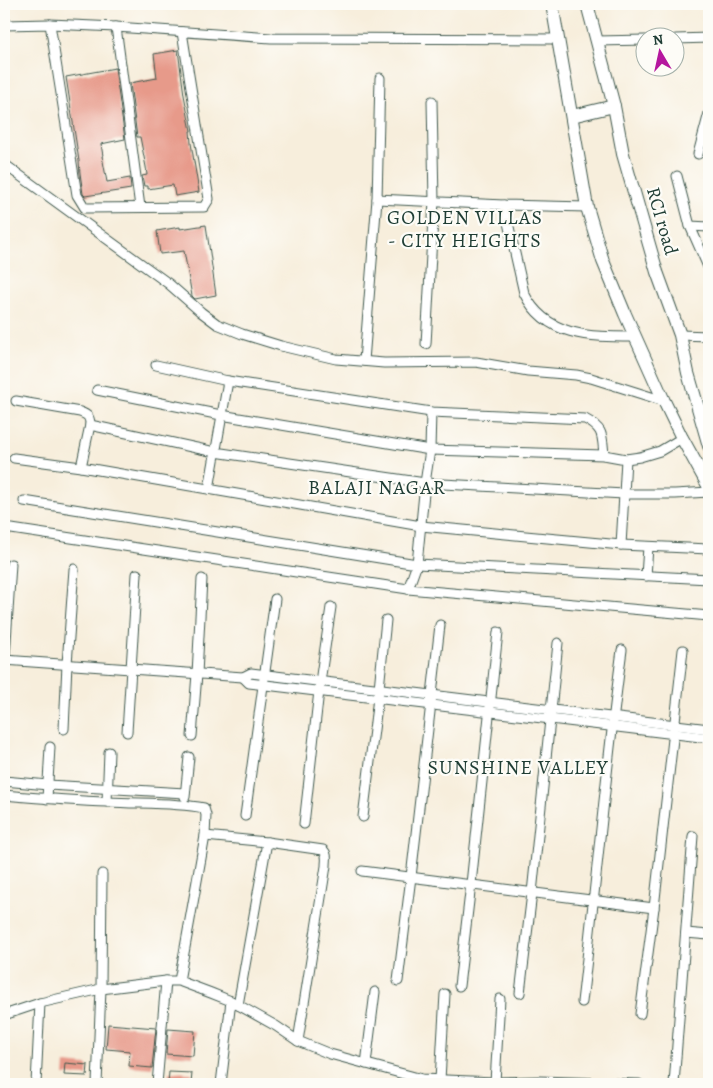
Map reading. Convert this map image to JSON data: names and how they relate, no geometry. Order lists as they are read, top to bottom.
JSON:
{
  "streets": {
    "main road": ["RCI road"]
  },
  "districts": ["GOLDEN VILLAS - CITY HEIGHTS", "BALAJI NAGAR", "SUNSHINE VALLEY"],
  "north": "top"
}
